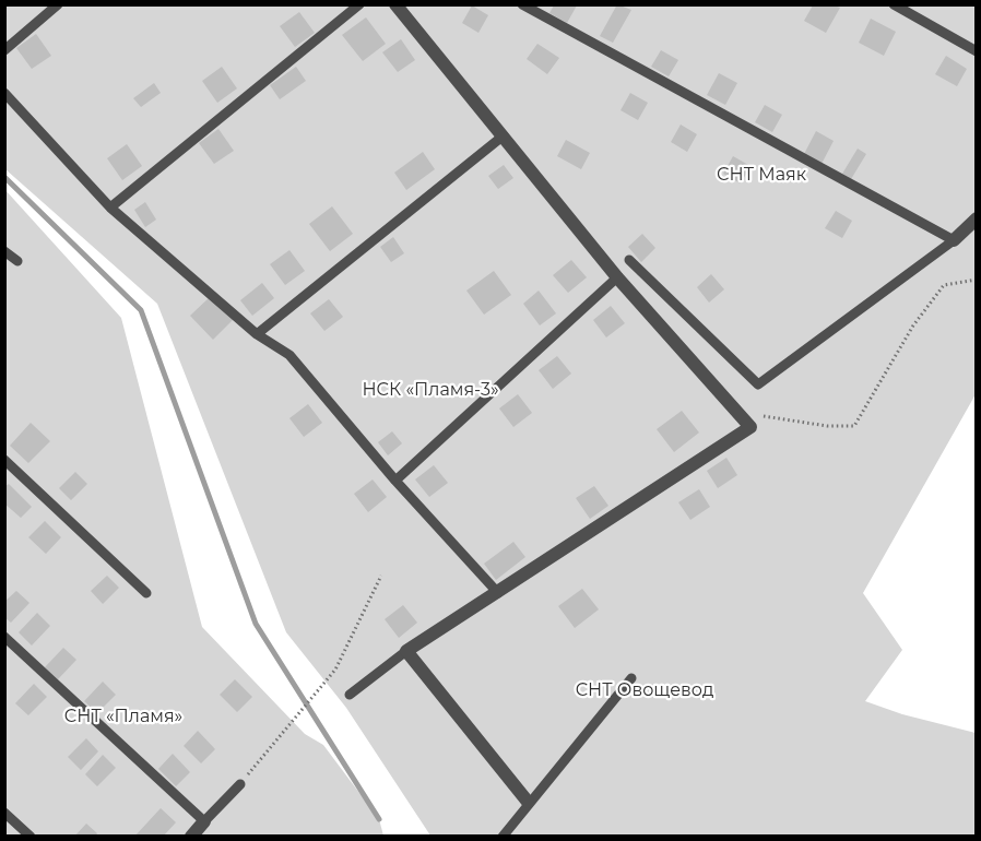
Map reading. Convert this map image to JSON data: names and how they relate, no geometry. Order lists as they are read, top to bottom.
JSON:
{
  "parks": [
    "СНТ Маяк",
    "НСК «Пламя-3»",
    "СНТ Овощевод",
    "СНТ «Пламя»"
  ]
}
